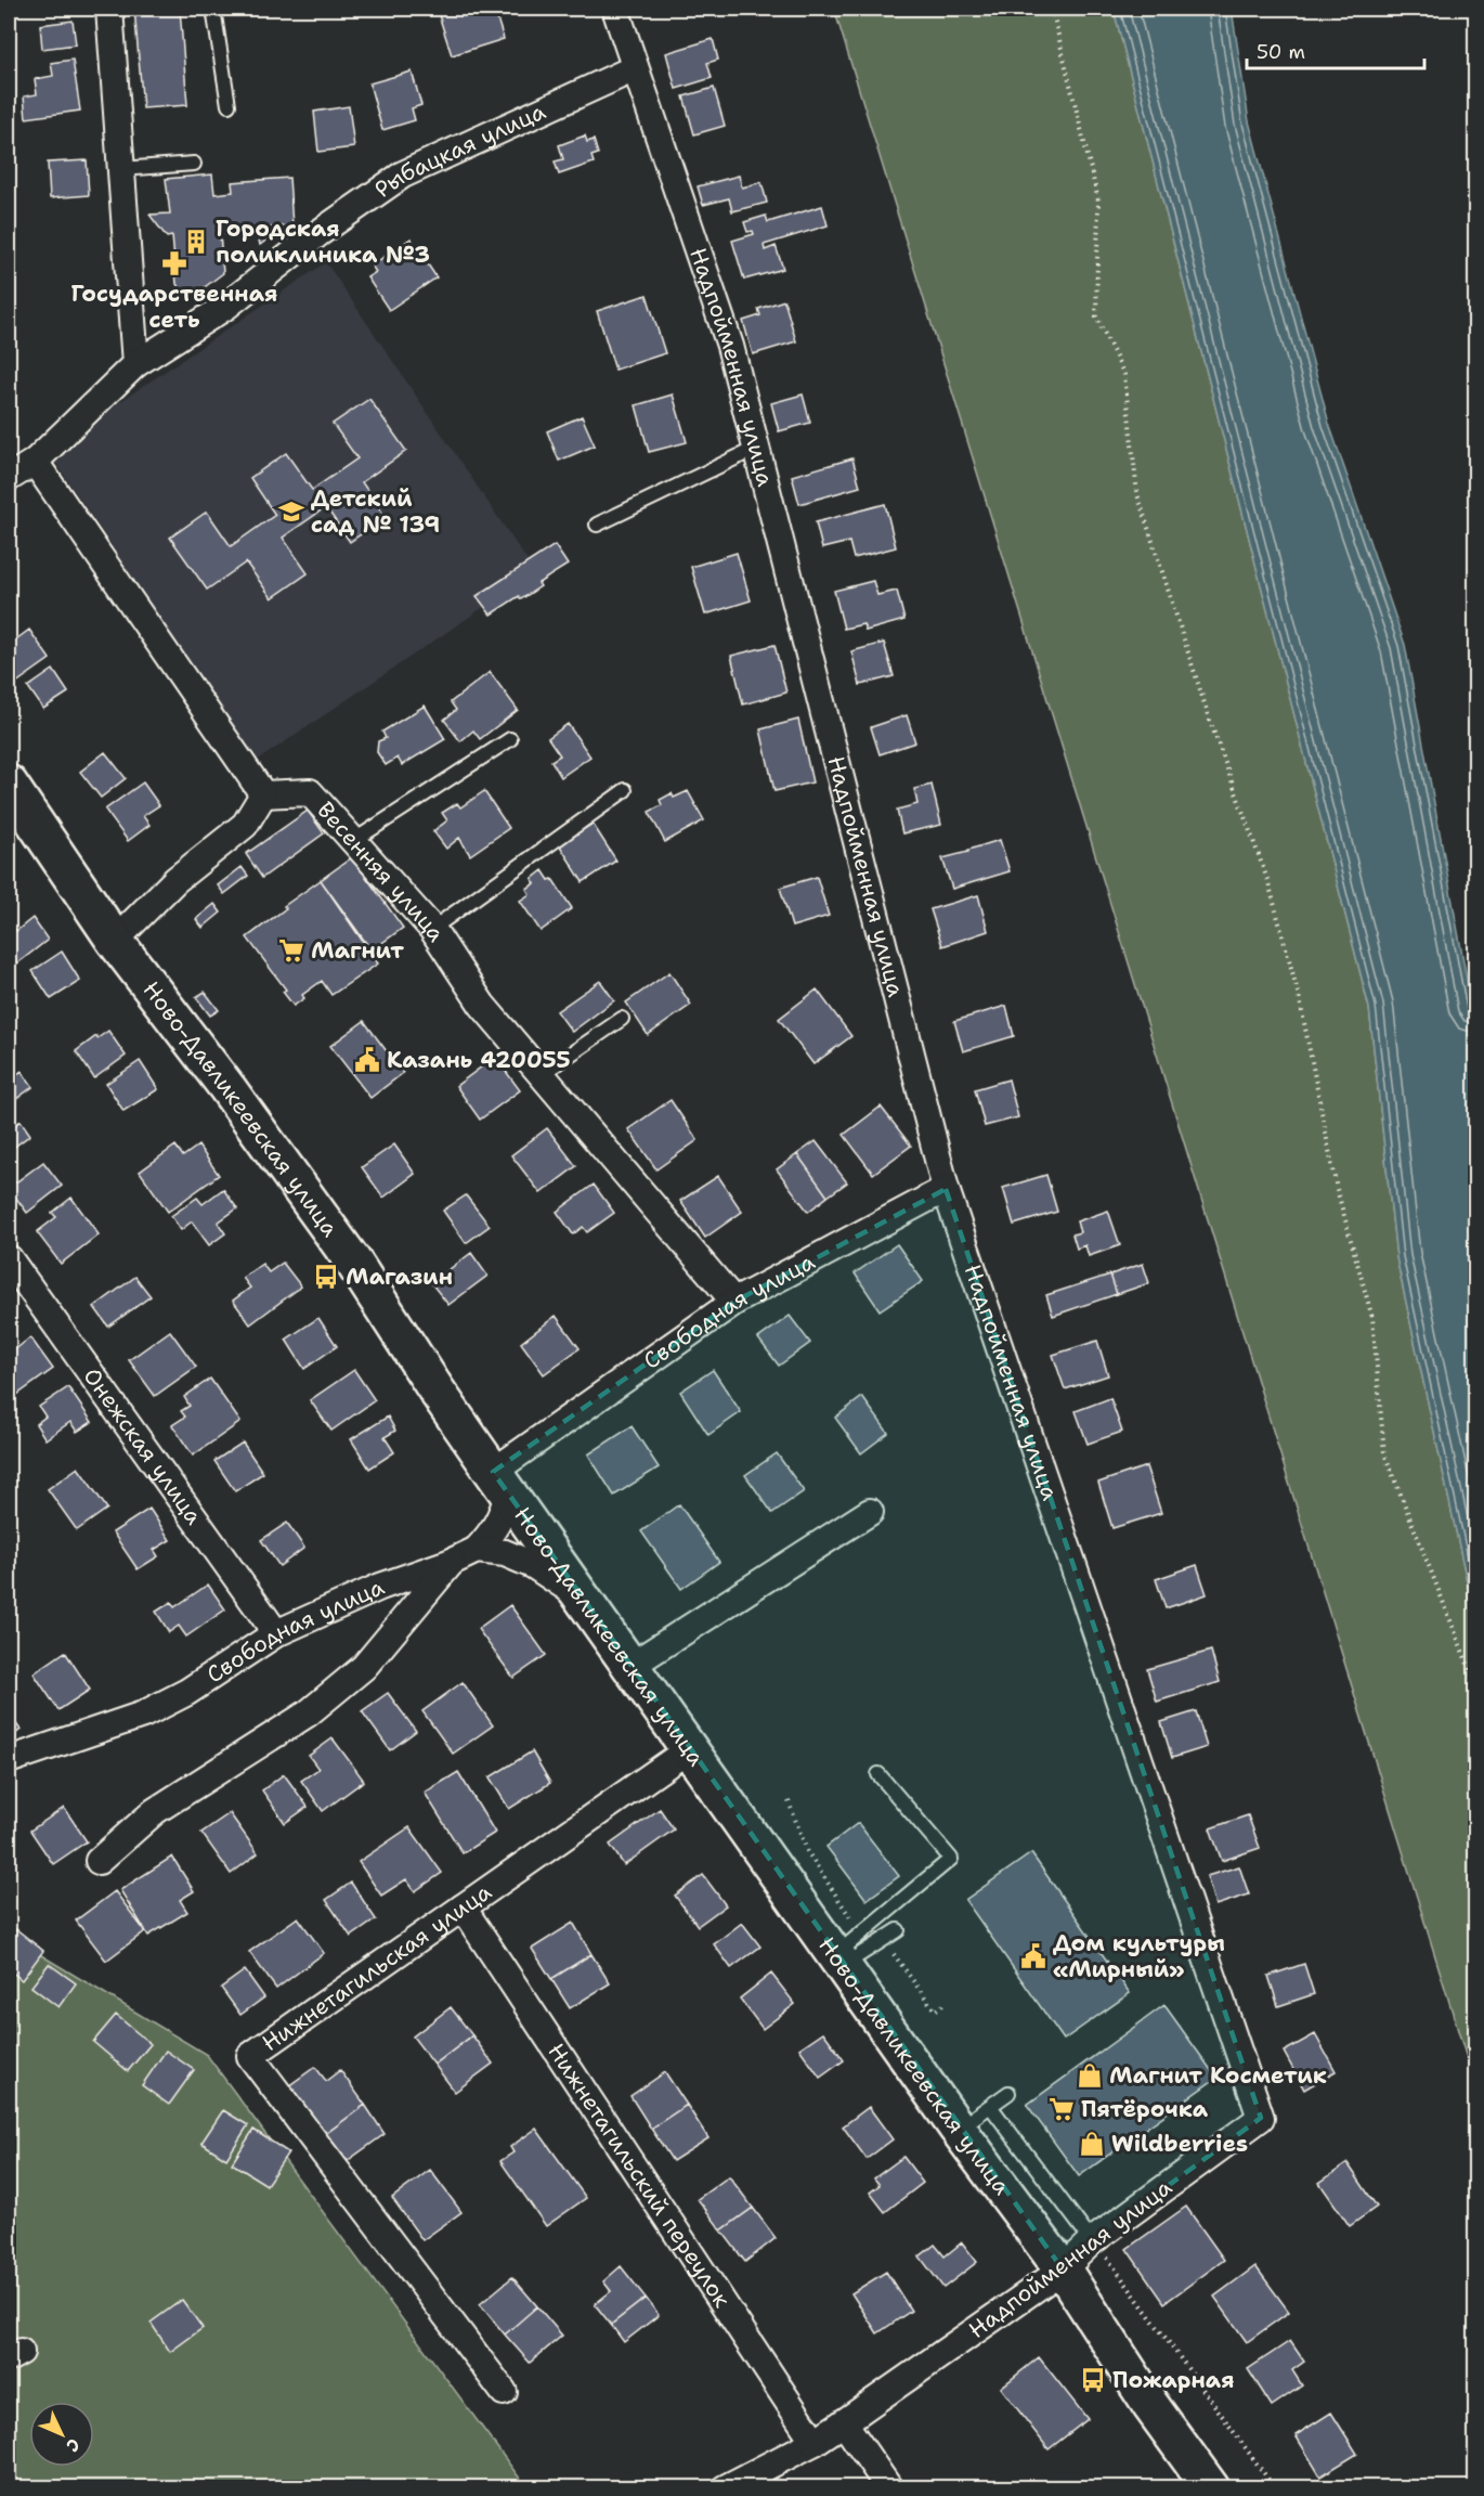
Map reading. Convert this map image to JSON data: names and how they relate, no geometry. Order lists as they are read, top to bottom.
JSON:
{
  "streets": {
    "street": [
      "Рыбацкая улица",
      "Надпойменная улица",
      "Весенняя улица",
      "Ново-Давликеевская улица",
      "Свободная улица",
      "Онежская улица",
      "Нижнетагильская улица",
      "Нижнетагильский переулок"
    ]
  },
  "crossings": [
    ["Рыбацкая улица", "Надпойменная улица"],
    ["Надпойменная улица", "Ново-Давликеевская улица"],
    ["Надпойменная улица", "Свободная улица"],
    ["Надпойменная улица", "Нижнетагильский переулок"],
    ["Весенняя улица", "Свободная улица"],
    ["Ново-Давликеевская улица", "Свободная улица"],
    ["Ново-Давликеевская улица", "Нижнетагильская улица"],
    ["Свободная улица", "Онежская улица"],
    ["Нижнетагильская улица", "Нижнетагильский переулок"]
  ],
  "places": {
    "building": ["Городская поликлиника №3"],
    "pharmacy": ["Государственная сеть"],
    "school or university": ["Детский сад № 139"],
    "supermarket": ["Магнит", "Пятёрочка"],
    "public building": ["Казань 420055", "Дом культуры «Мирный»"],
    "bus stop": ["Магазин", "Пожарная"],
    "shop": ["Магнит Косметик", "Wildberries"]
  },
  "scale_bar": "50 m",
  "north": "bottom right"
}
